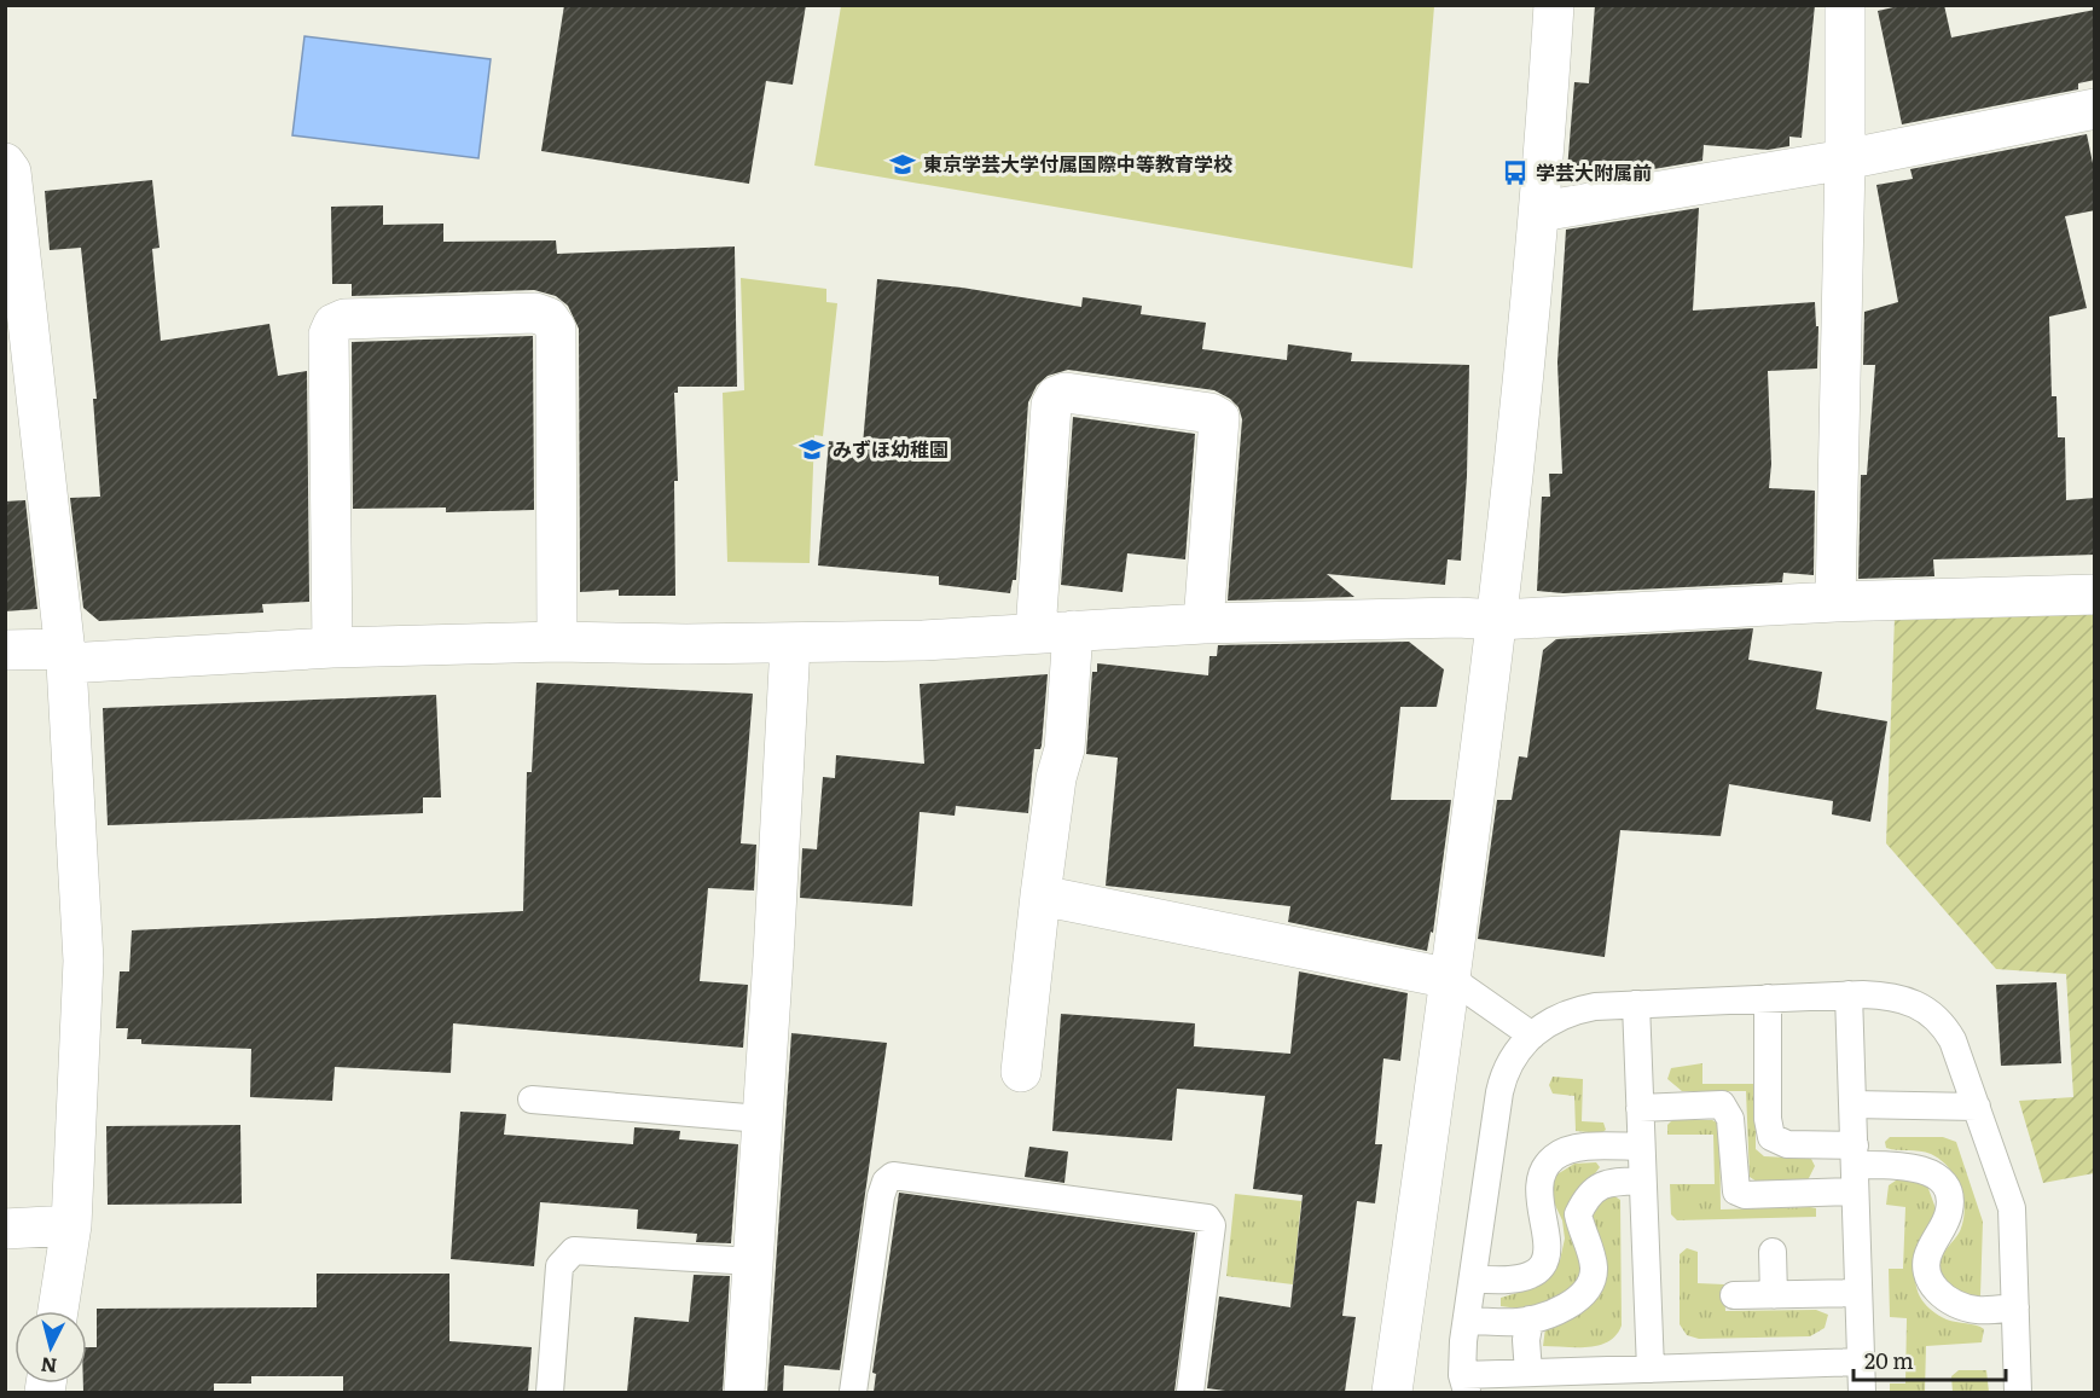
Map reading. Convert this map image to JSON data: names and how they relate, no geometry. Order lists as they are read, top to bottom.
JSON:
{
  "places": {
    "school or university": ["東京学芸大学付属国際中等教育学校", "みずほ幼稚園"],
    "bus stop": ["学芸大附属前"]
  },
  "scale_bar": "20 m",
  "north": "bottom"
}
